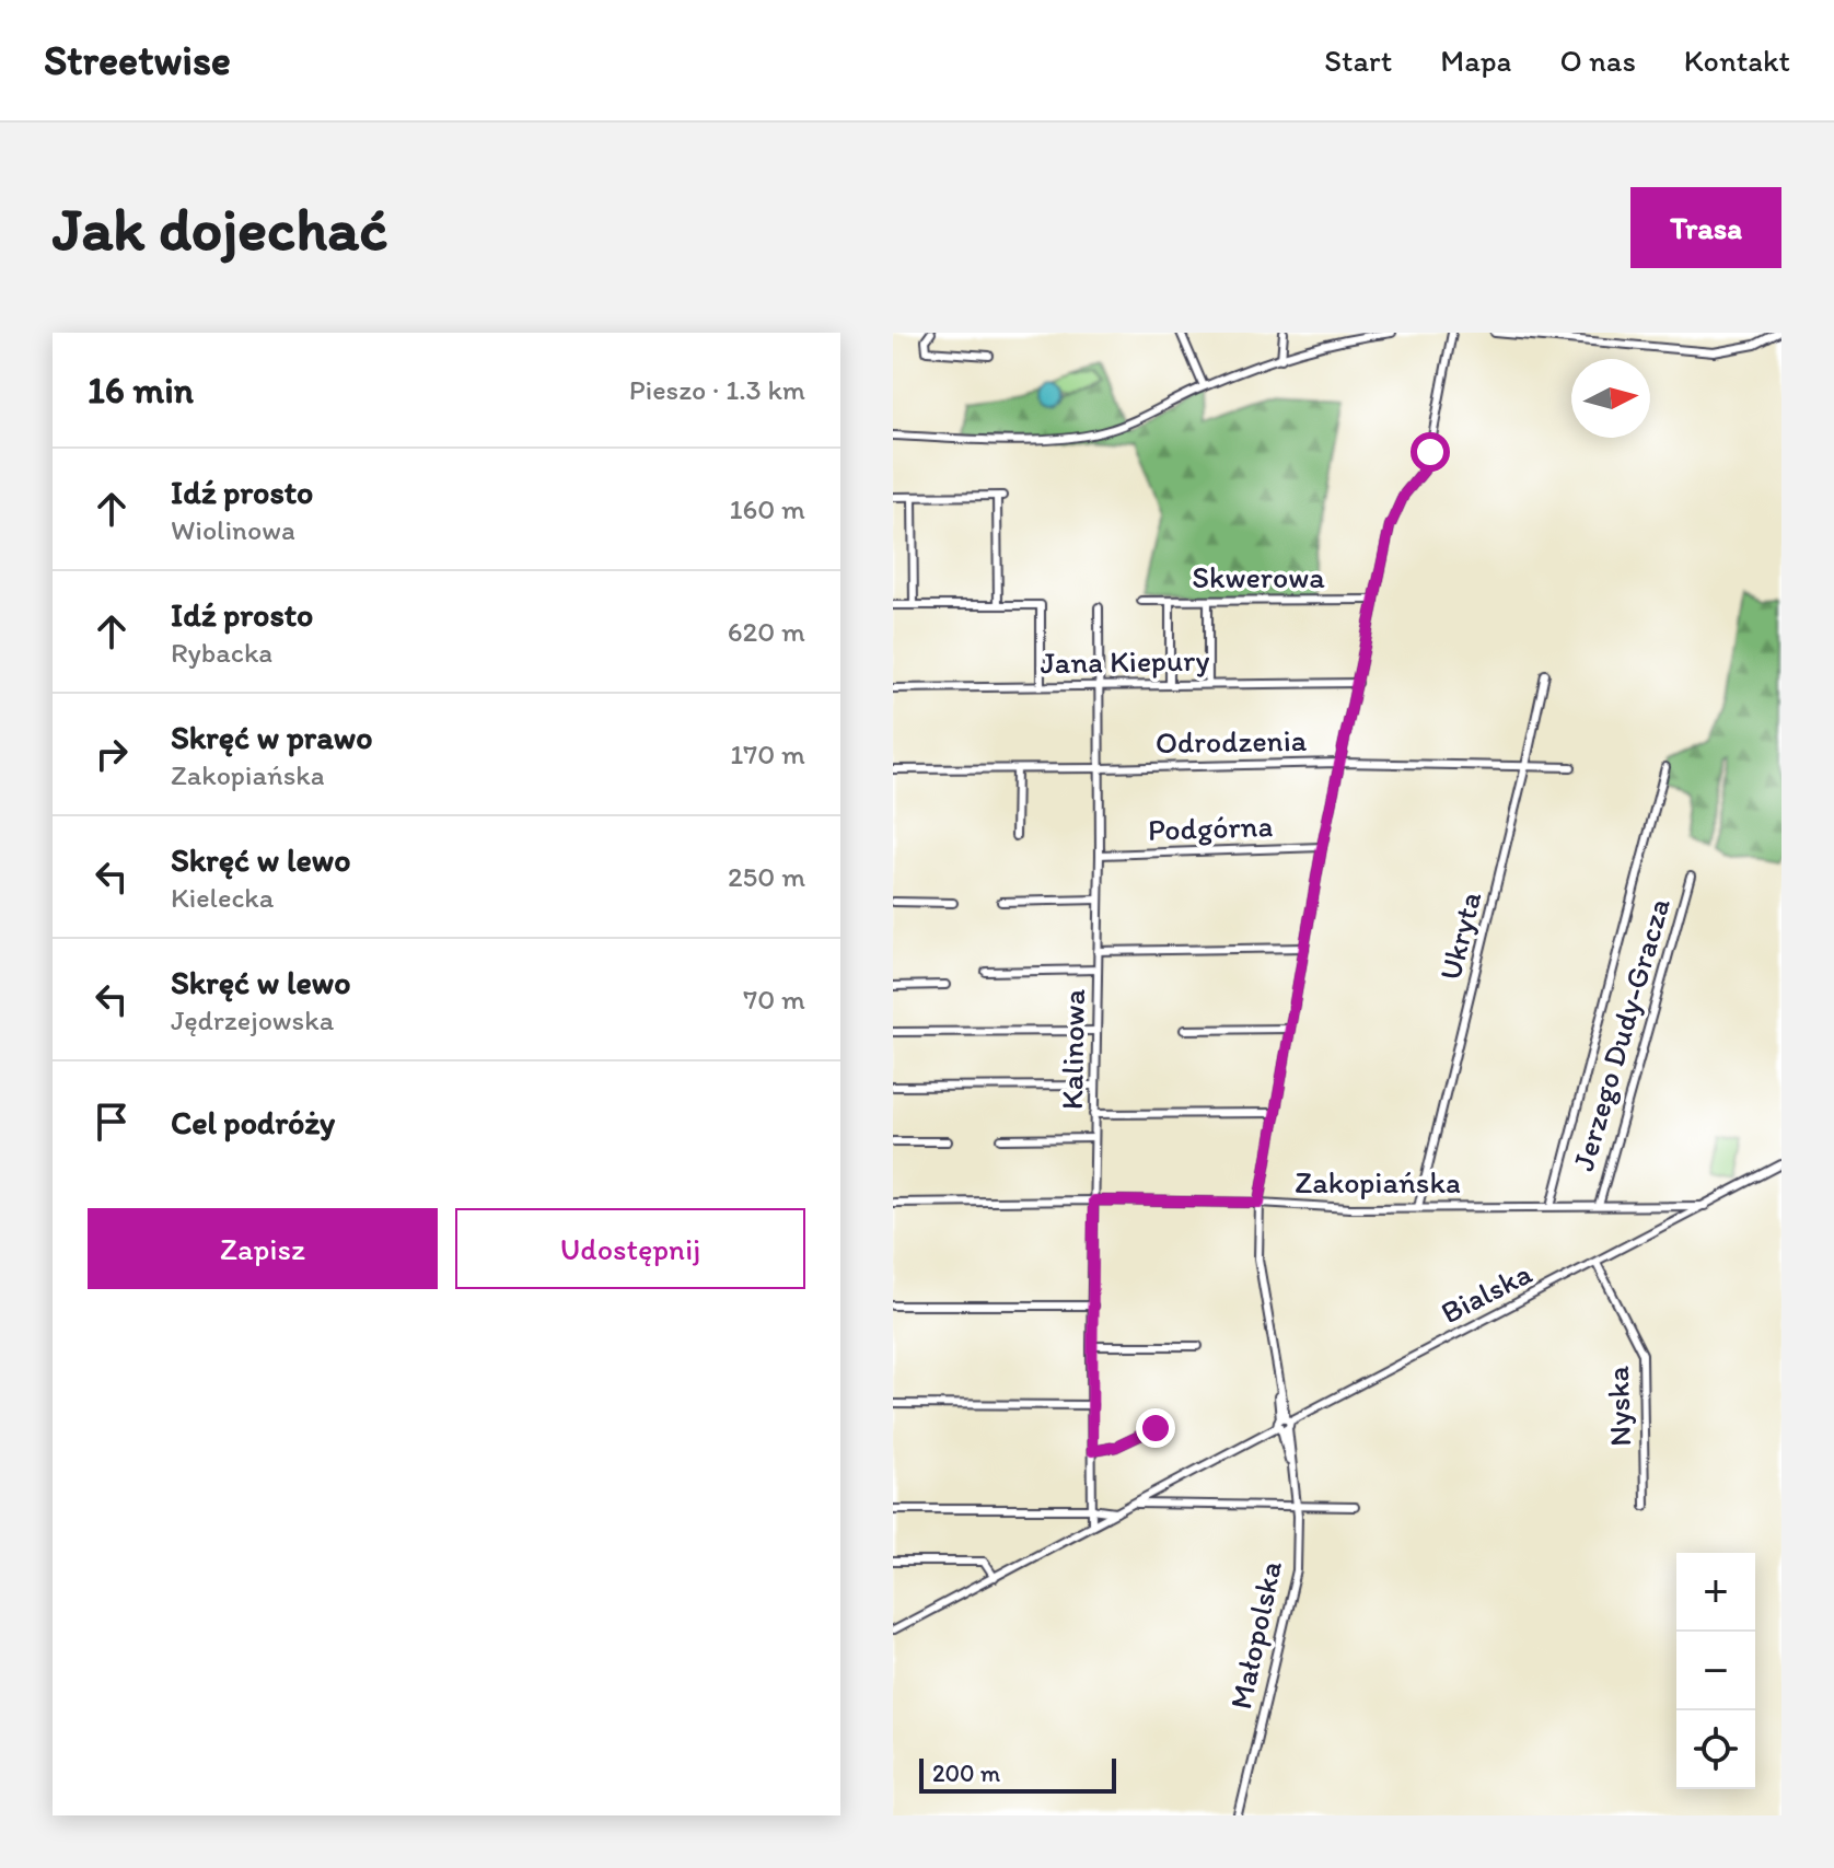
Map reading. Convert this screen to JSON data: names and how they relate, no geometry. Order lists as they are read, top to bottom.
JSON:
{
  "streets": {
    "street": [
      "Skwerowa",
      "Jana Kiepury",
      "Odrodzenia",
      "Podgórna",
      "Ukryta",
      "Jerzego Dudy-Gracza",
      "Kalinowa",
      "Zakopiańska",
      "Bialska",
      "Nyska",
      "Małopolska"
    ]
  },
  "crossings": [
    ["Skwerowa", "Małopolska"],
    ["Jana Kiepury", "Kalinowa"],
    ["Jana Kiepury", "Małopolska"],
    ["Odrodzenia", "Ukryta"],
    ["Odrodzenia", "Kalinowa"],
    ["Odrodzenia", "Małopolska"],
    ["Podgórna", "Kalinowa"],
    ["Podgórna", "Małopolska"],
    ["Ukryta", "Zakopiańska"],
    ["Jerzego Dudy-Gracza", "Zakopiańska"],
    ["Kalinowa", "Zakopiańska"],
    ["Kalinowa", "Bialska"],
    ["Zakopiańska", "Bialska"],
    ["Zakopiańska", "Małopolska"],
    ["Bialska", "Nyska"],
    ["Bialska", "Małopolska"]
  ],
  "scale_bar": "200 m",
  "north": "right",
  "page": {
    "header": "Streetwise",
    "nav": [
      "Start",
      "Mapa",
      "O nas",
      "Kontakt"
    ],
    "buttons": [
      "Trasa",
      ["Zapisz", "Udostępnij"]
    ],
    "title": "Jak dojechać",
    "heading": ["16 min", "Pieszo · 1.3 km"],
    "list": [
      ["Idź prosto", "Wiolinowa", "160 m"],
      ["Idź prosto", "Rybacka", "620 m"],
      ["Skręć w prawo", "Zakopiańska", "170 m"],
      ["Skręć w lewo", "Kielecka", "250 m"],
      ["Skręć w lewo", "Jędrzejowska", "70 m"],
      "Cel podróży"
    ],
    "map_buttons": ["+", "−"],
    "scale": "200 m"
  }
}
